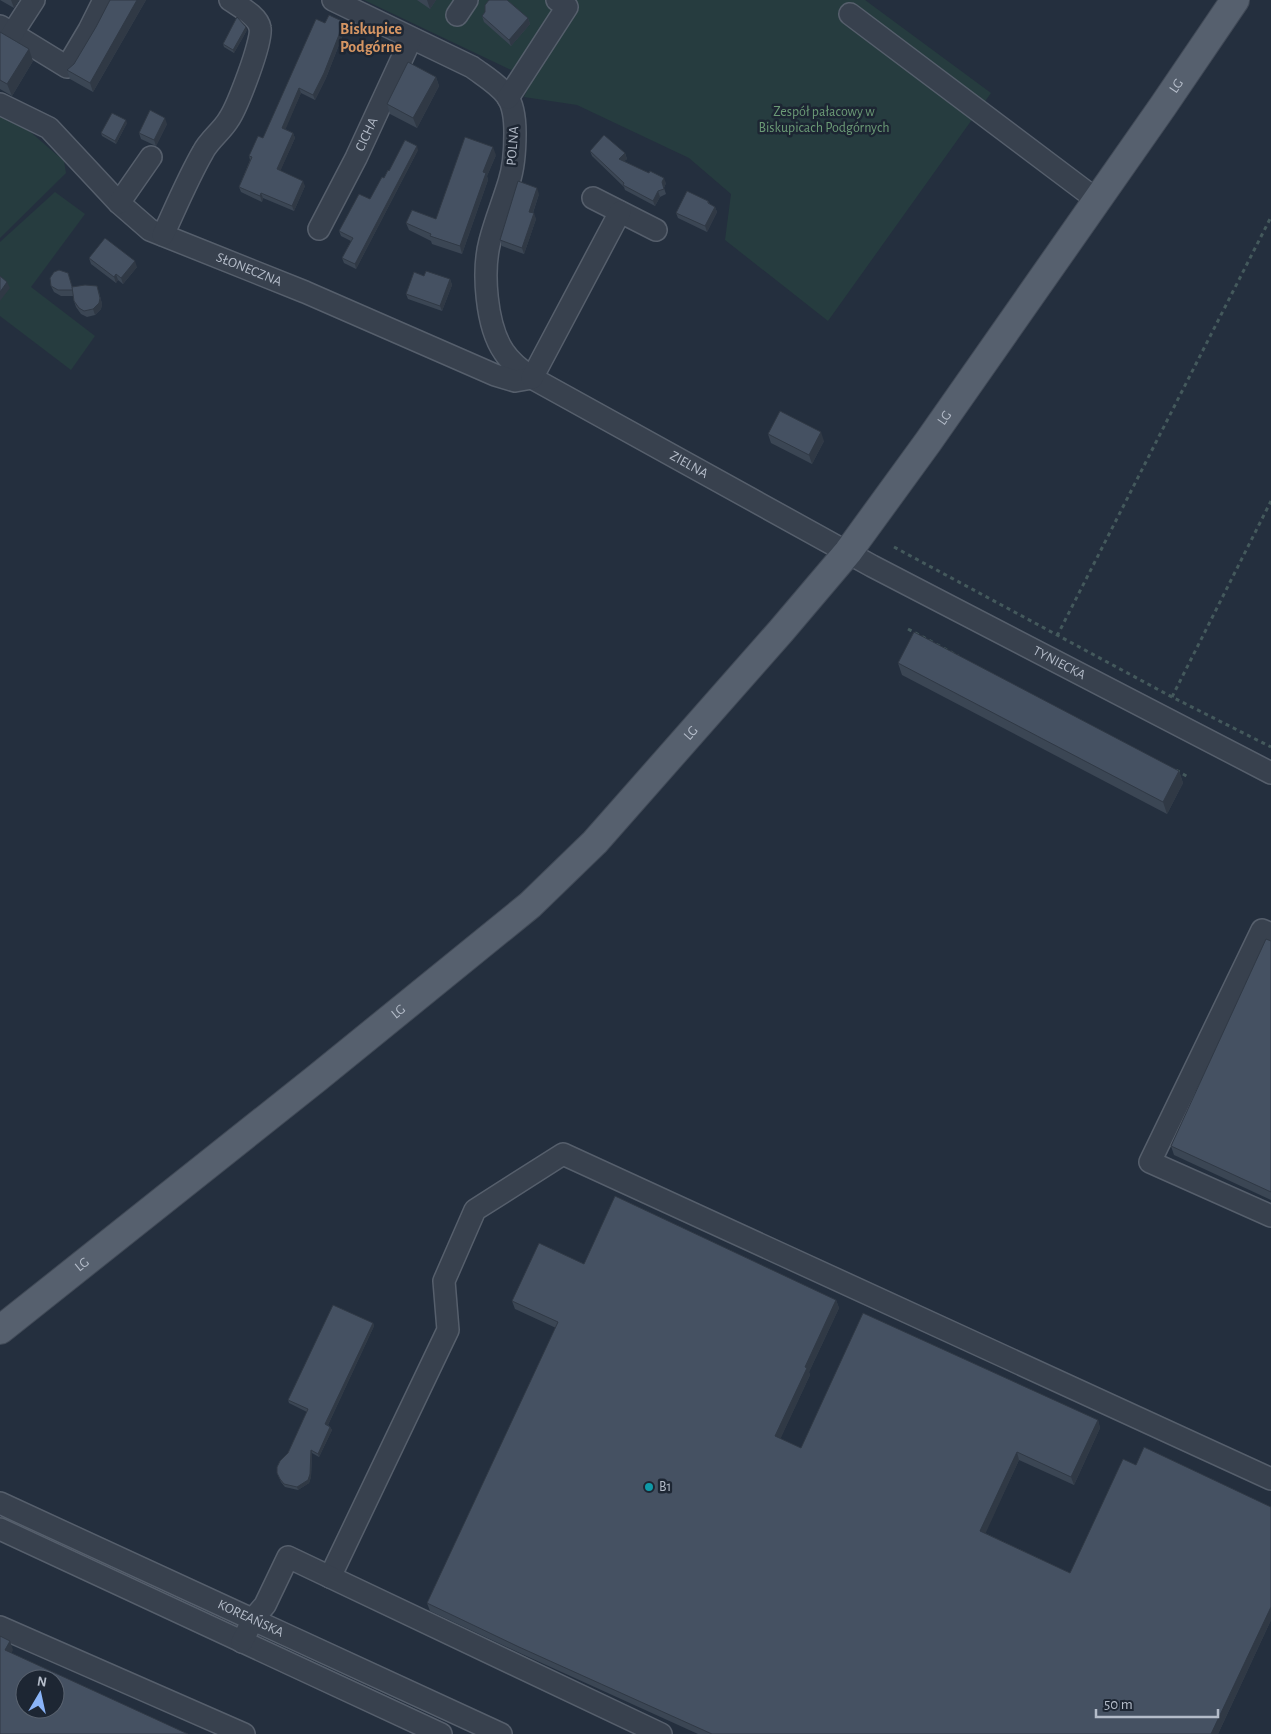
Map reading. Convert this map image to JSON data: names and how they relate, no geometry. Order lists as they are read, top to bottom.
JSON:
{
  "streets": {
    "main road": ["LG"],
    "street": [
      "CICHA",
      "POLNA",
      "SŁONECZNA",
      "ZIELNA",
      "TYNIECKA",
      "KOREAŃSKA"
    ]
  },
  "crossings": [
    ["LG", "ZIELNA"],
    ["LG", "TYNIECKA"],
    ["CICHA", "POLNA"],
    ["POLNA", "SŁONECZNA"],
    ["POLNA", "ZIELNA"],
    ["SŁONECZNA", "ZIELNA"],
    ["ZIELNA", "TYNIECKA"]
  ],
  "districts": ["Biskupice Podgórne"],
  "parks": ["Zespół pałacowy w Biskupicach Podgórnych"],
  "places": ["B1"],
  "scale_bar": "50 m",
  "north": "top"
}
